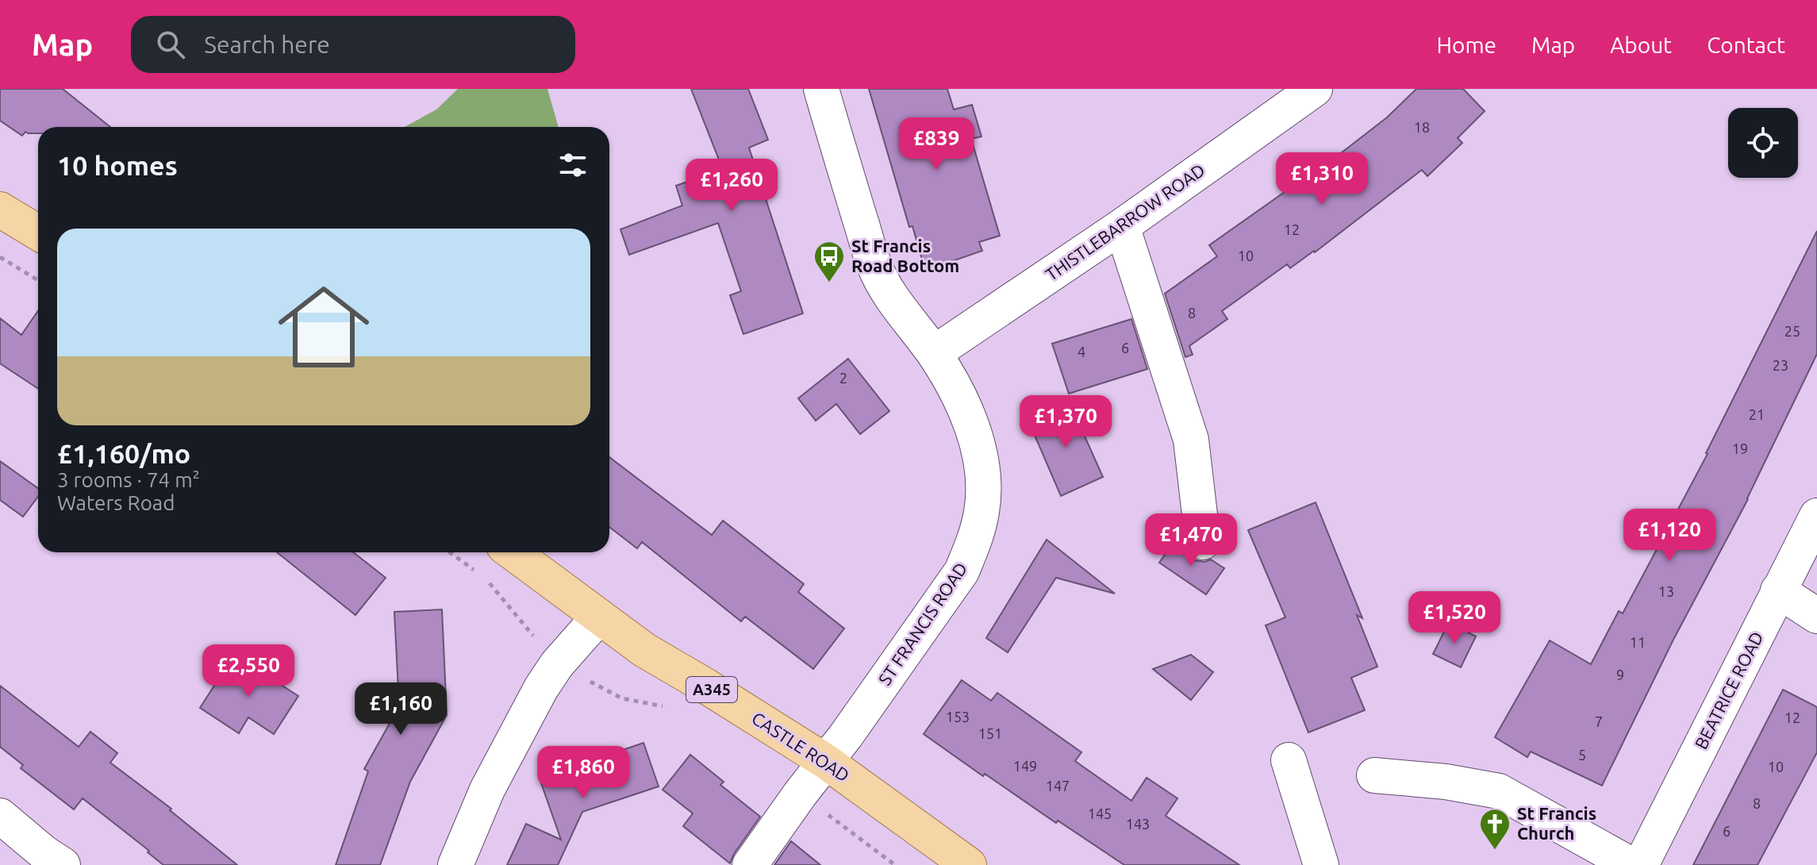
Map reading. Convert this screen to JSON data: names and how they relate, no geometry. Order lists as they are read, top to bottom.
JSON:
{
  "streets": {
    "main road": ["A345", "CASTLE ROAD"],
    "street": ["THISTLEBARROW ROAD", "ST FRANCIS ROAD", "BEATRICE ROAD"]
  },
  "crossings": [
    ["THISTLEBARROW ROAD", "ST FRANCIS ROAD"],
    ["ST FRANCIS ROAD", "CASTLE ROAD"]
  ],
  "places": {
    "bus stop": ["St Francis Road Bottom"],
    "church": ["St Francis Church"]
  },
  "house_numbers": [
    "18",
    "12",
    "10",
    "8",
    "25",
    "6",
    "4",
    "23",
    "2",
    "21",
    "19",
    "13",
    "11",
    "9",
    "153",
    "12",
    "7",
    "151",
    "5",
    "149",
    "10",
    "147",
    "8",
    "145",
    "143",
    "6"
  ],
  "page": {
    "header": "Map",
    "search": "Search here",
    "nav": [
      "Home",
      "Map",
      "About",
      "Contact"
    ],
    "price": [
      "£839",
      "£1,310",
      "£1,260",
      "£1,370",
      "£1,120",
      "£1,470",
      "£1,520",
      "£2,550",
      "£1,160",
      "£1,860"
    ],
    "heading": "10 homes",
    "list": [
      {
        "name": "£1,160/mo",
        "note": "3 rooms · 74 m² · Waters Road"
      }
    ]
  }
}
